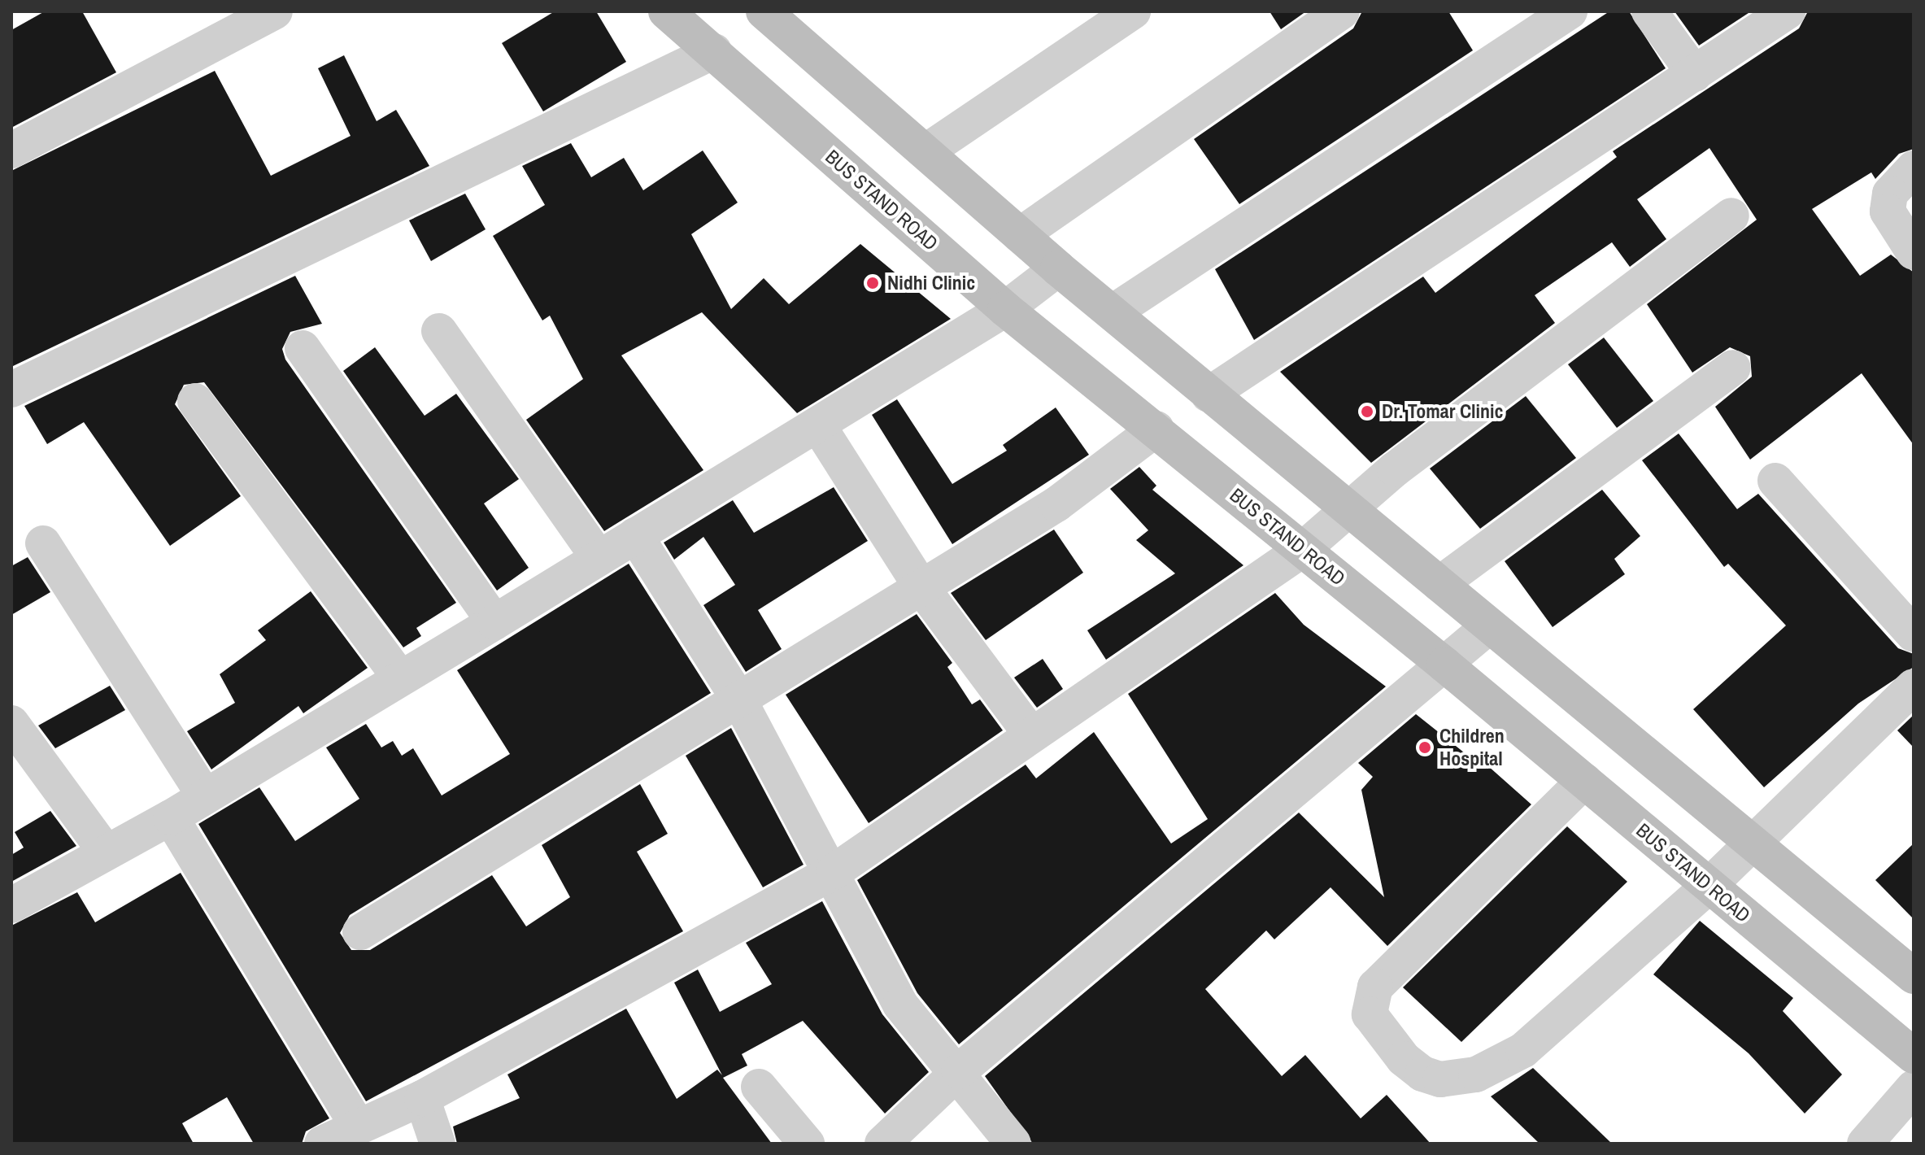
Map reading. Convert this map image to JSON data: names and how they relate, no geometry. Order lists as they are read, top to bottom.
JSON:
{
  "streets": {
    "street": ["BUS STAND ROAD"]
  },
  "places": ["Nidhi Clinic", "Dr. Tomar Clinic", "Children Hospital"]
}
